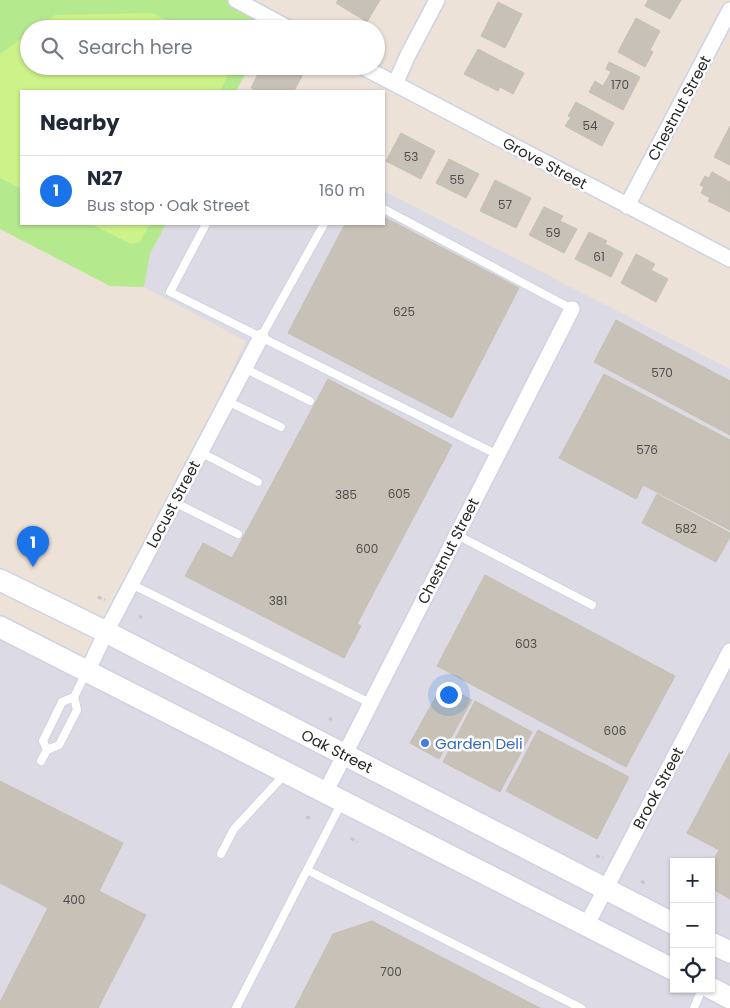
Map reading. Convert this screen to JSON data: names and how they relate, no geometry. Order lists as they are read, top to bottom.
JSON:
{
  "streets": {
    "street": [
      "Chestnut Street",
      "Grove Street",
      "Locust Street",
      "Oak Street",
      "Brook Street"
    ]
  },
  "crossings": [
    ["Chestnut Street", "Grove Street"],
    ["Chestnut Street", "Oak Street"],
    ["Locust Street", "Oak Street"],
    ["Oak Street", "Brook Street"]
  ],
  "places": ["Garden Deli"],
  "house_numbers": [
    "170",
    "54",
    "53",
    "55",
    "57",
    "59",
    "61",
    "625",
    "570",
    "576",
    "605",
    "385",
    "582",
    "600",
    "381",
    "603",
    "606",
    "400",
    "700"
  ],
  "page": {
    "search": "Search here",
    "heading": "Nearby",
    "list": [
      {
        "mark": "1",
        "name": "N27",
        "note": "Bus stop · Oak Street",
        "value": "160 m"
      }
    ],
    "pins": "1",
    "map_buttons": ["+", "−"]
  }
}
